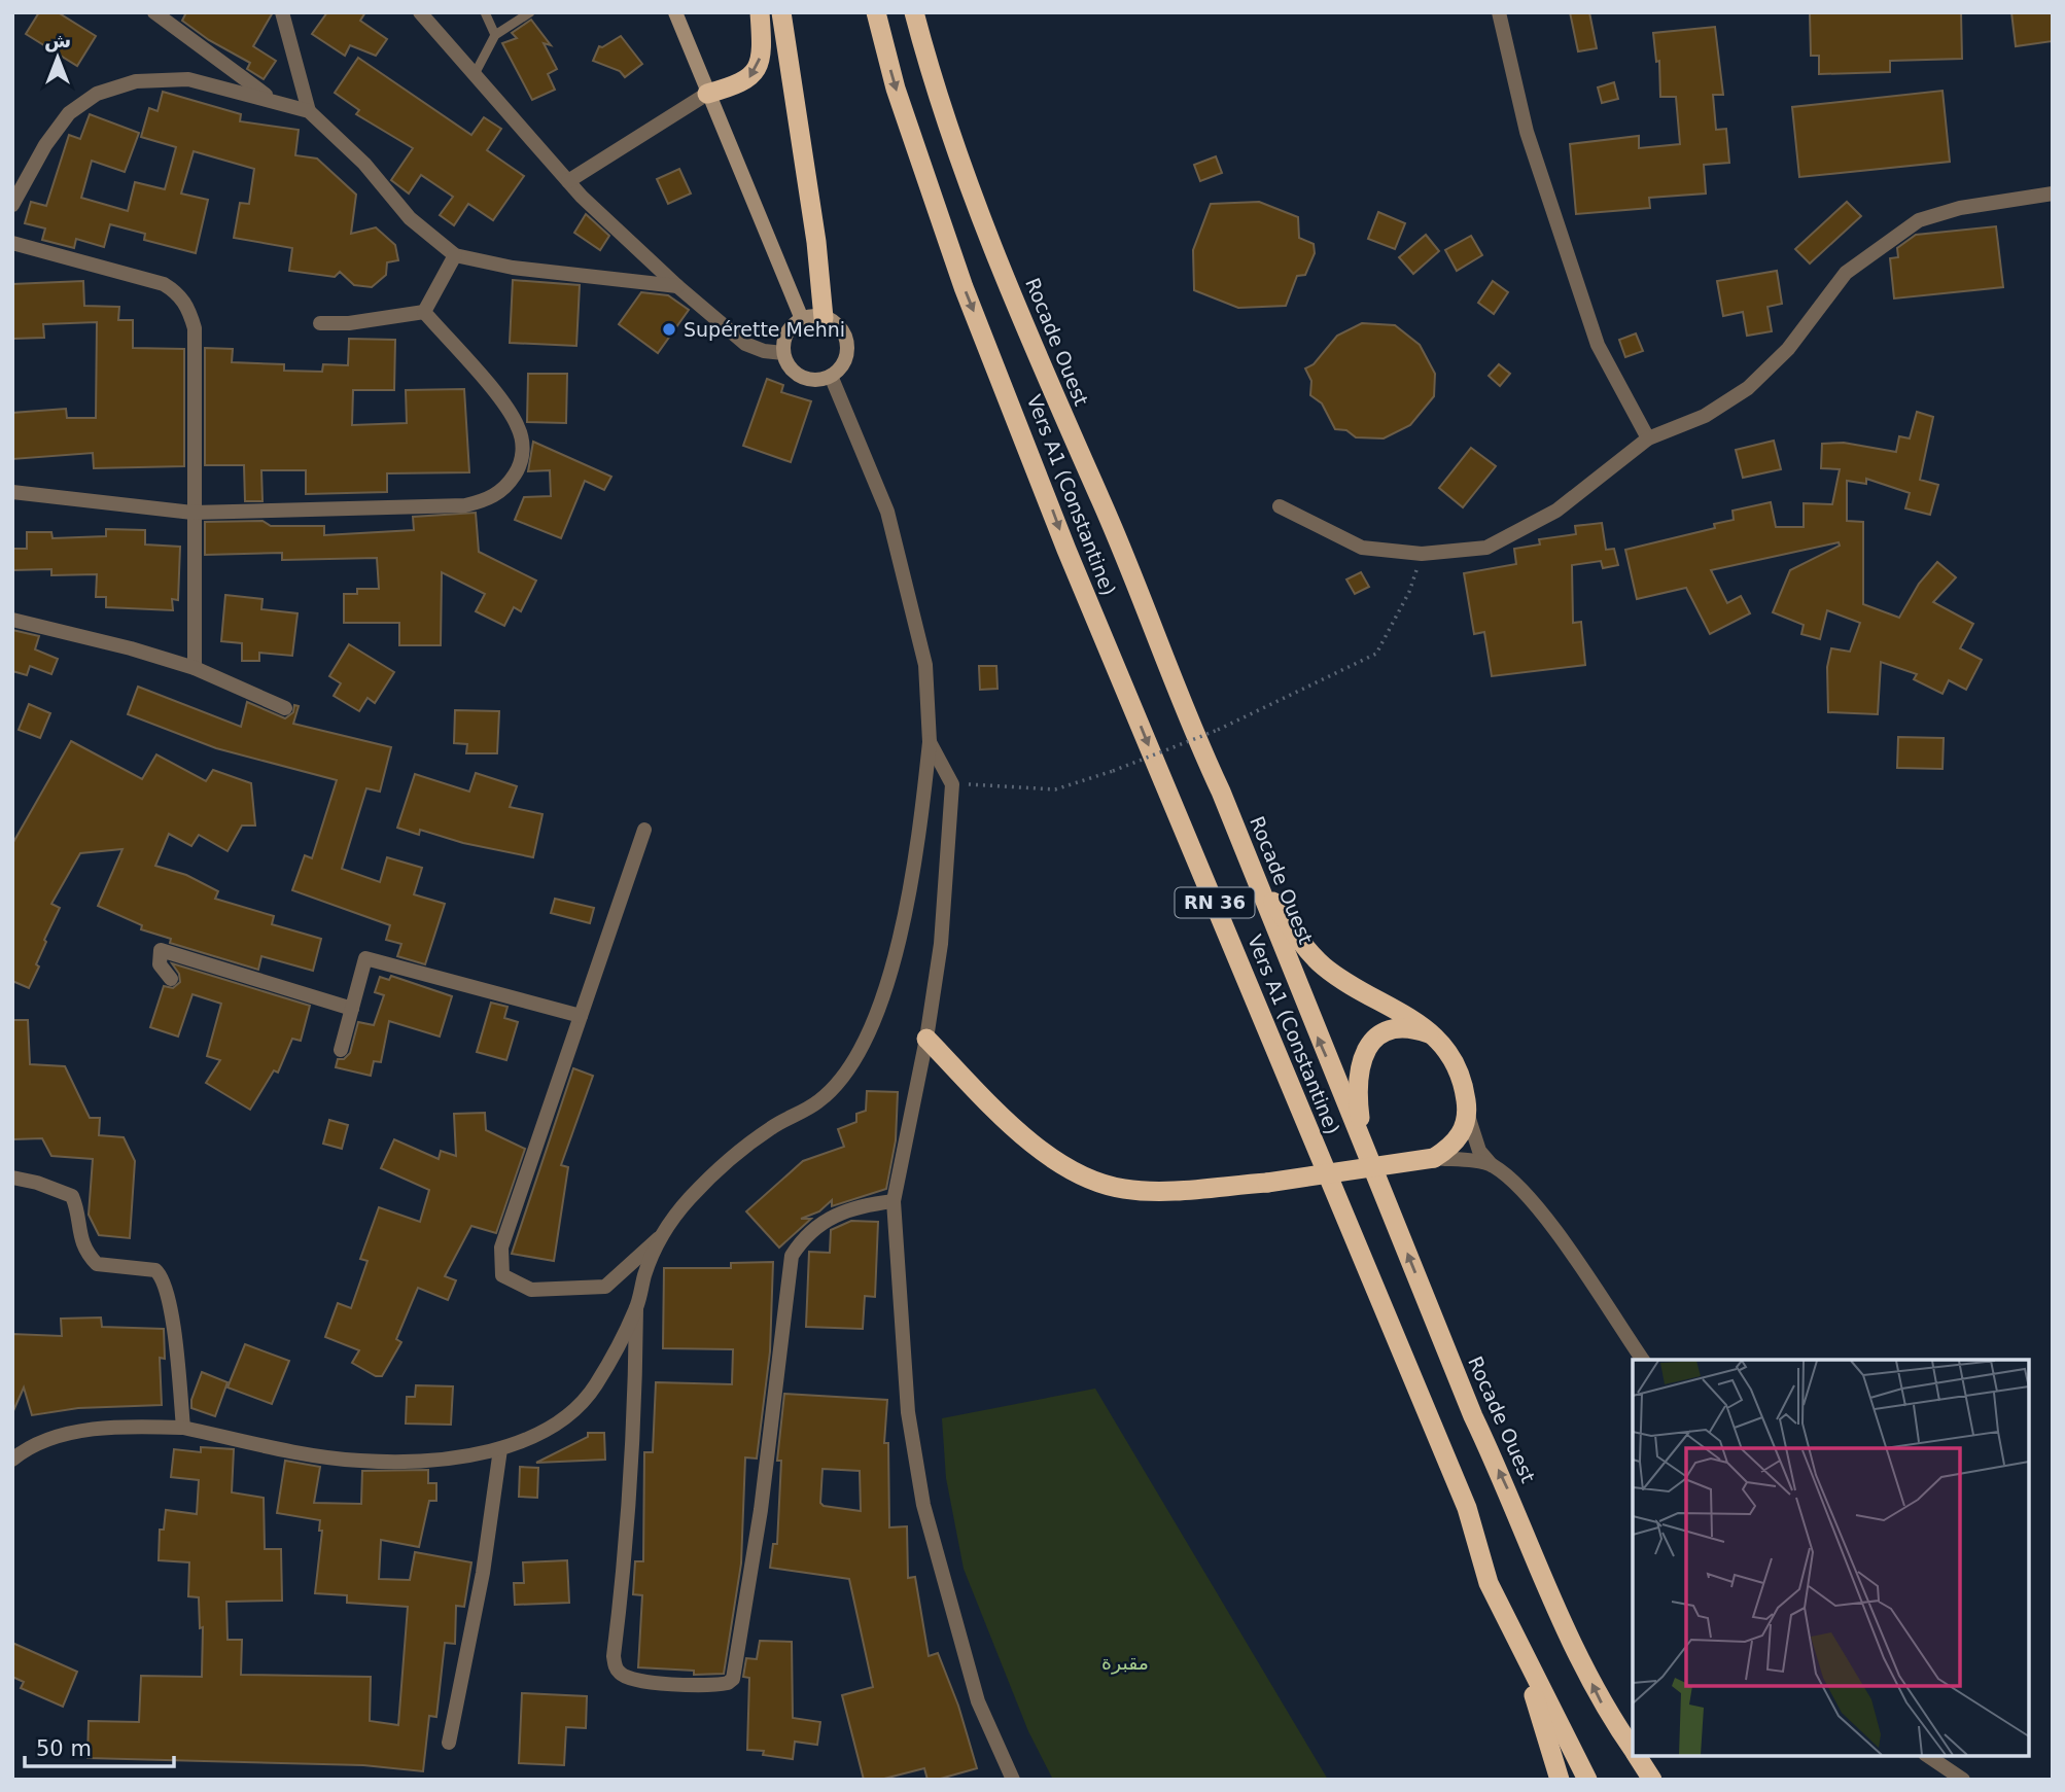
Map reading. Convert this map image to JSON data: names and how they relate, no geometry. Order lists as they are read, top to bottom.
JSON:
{
  "streets": {
    "highway": ["Rocade Ouest", "Vers A1 (Constantine)", "RN 36"]
  },
  "one_way": ["Rocade Ouest", "Vers A1 (Constantine)"],
  "parks": ["مقبرة"],
  "places": ["Supérette Mehni"],
  "scale_bar": "50 m",
  "north": "top"
}
